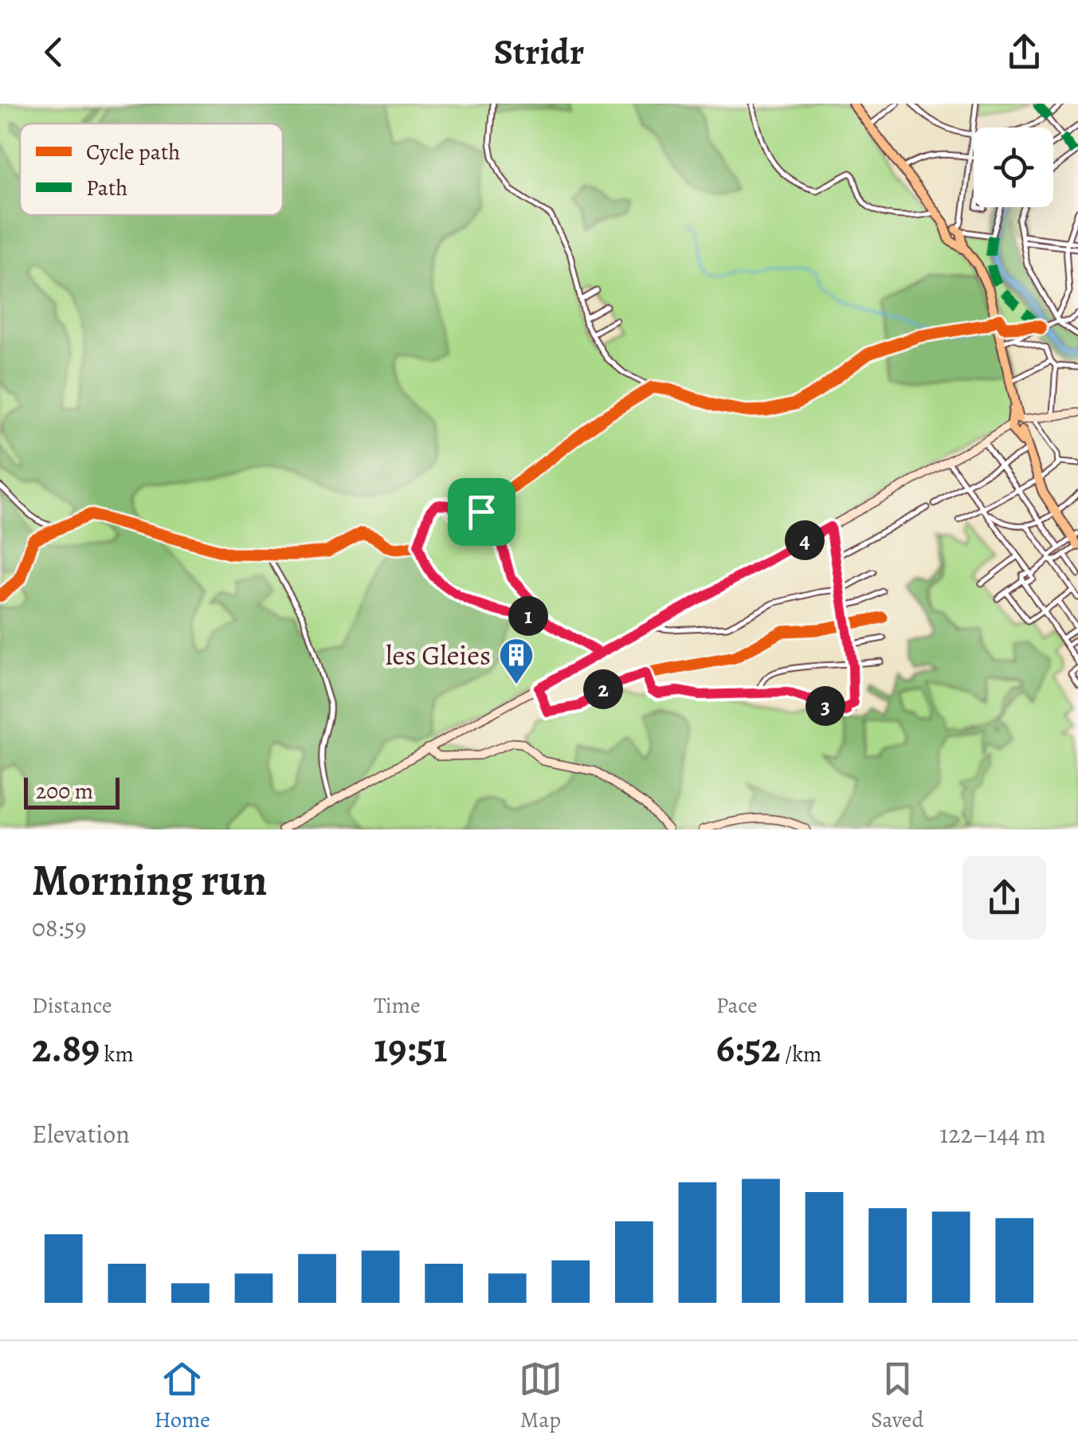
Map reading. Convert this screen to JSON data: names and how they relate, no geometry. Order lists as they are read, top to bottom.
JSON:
{
  "places": {
    "building": ["les Gleies"]
  },
  "legend": ["Cycle path", "Path"],
  "scale_bar": "200 m",
  "page": {
    "header": "Stridr",
    "pins": [
      "4",
      "1",
      "2",
      "3"
    ],
    "scale": "200 m",
    "heading": ["Morning run", "08:59"],
    "stats": [
      ["Distance", "2.89 km"],
      ["Time", "19:51"],
      ["Pace", "6:52 /km"]
    ],
    "chart": ["Elevation", "122–144 m"],
    "tabs": ["Home", "Map", "Saved"]
  }
}
